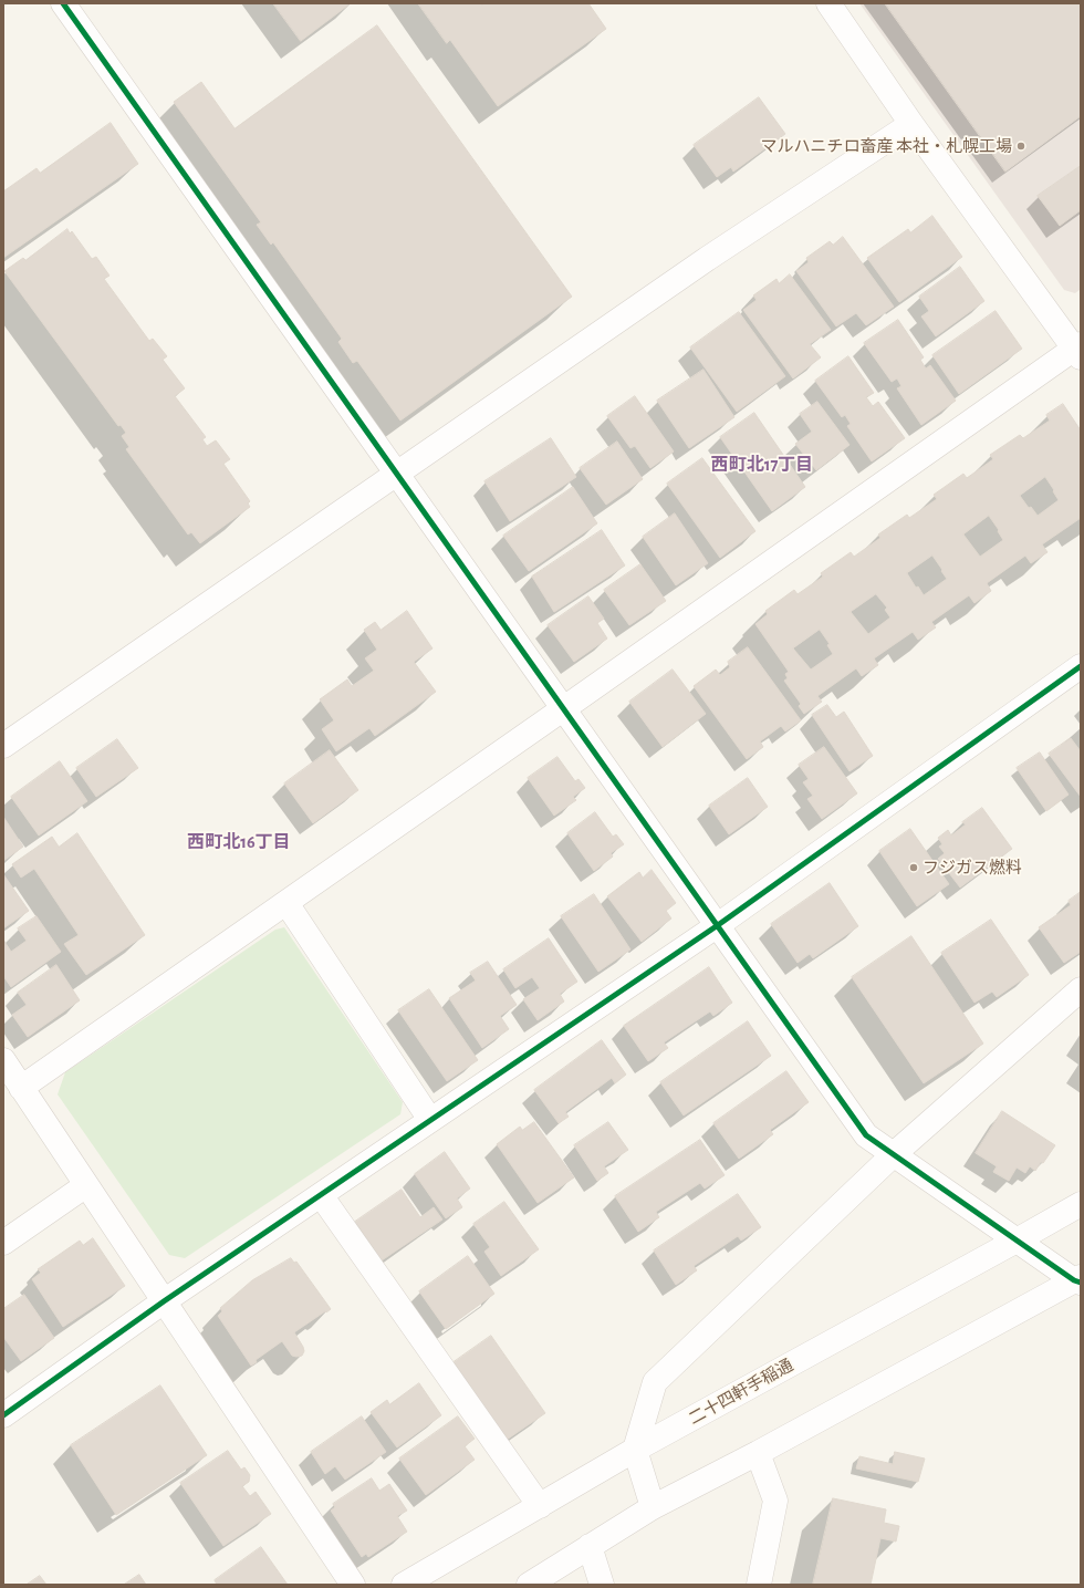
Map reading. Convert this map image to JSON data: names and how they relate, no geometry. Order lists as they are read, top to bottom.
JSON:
{
  "streets": {
    "street": ["二十四軒手稲通"]
  },
  "districts": ["西町北17丁目", "西町北16丁目"],
  "places": ["マルハニチロ畜産 本社・札幌工場", "フジガス燃料"]
}
